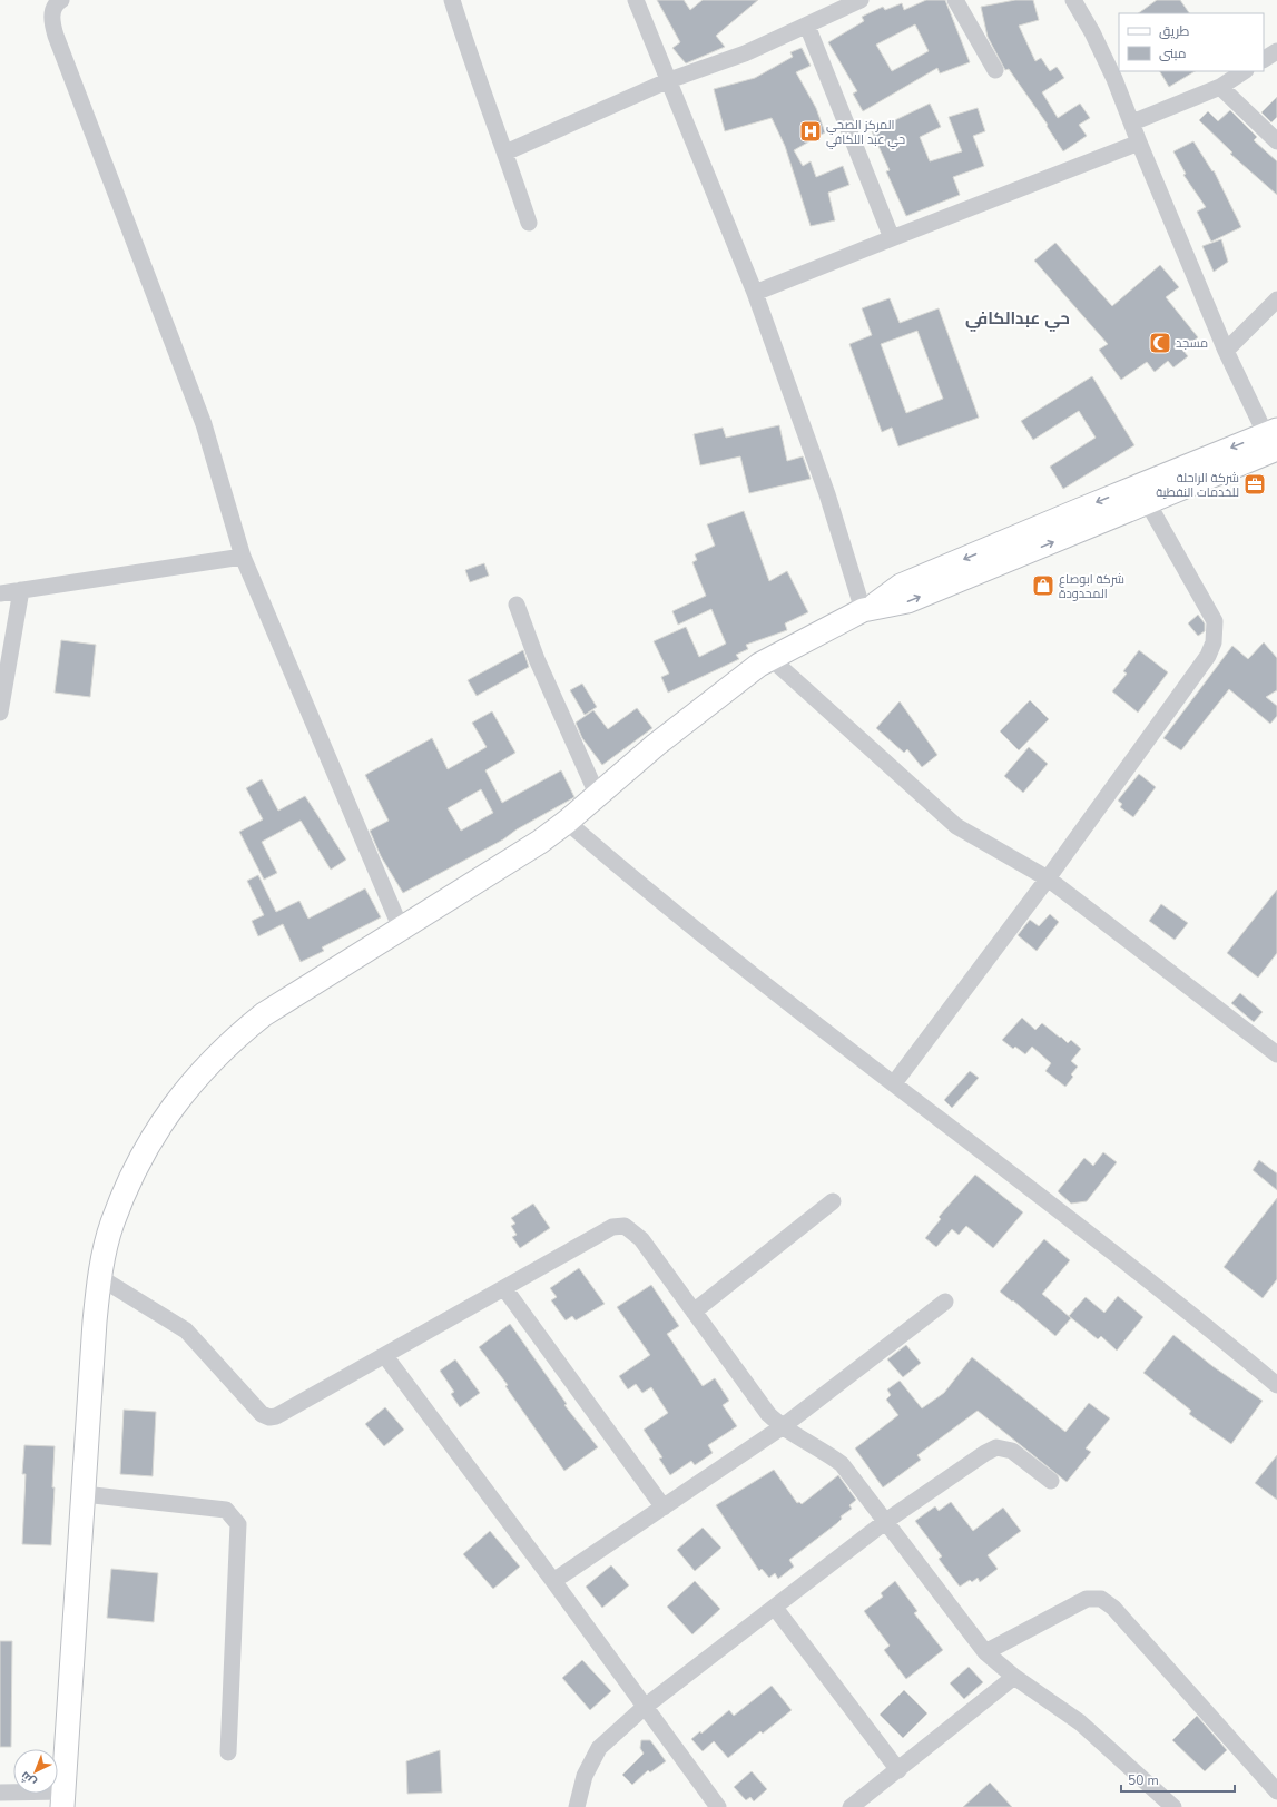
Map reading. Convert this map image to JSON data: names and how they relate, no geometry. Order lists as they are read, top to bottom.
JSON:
{
  "districts": ["حي عبدالكافي"],
  "places": {
    "hospital": ["المركز الصحي حي عبد اللكافي"],
    "mosque": ["مسجد"],
    "office": ["شركة الراحلة للخدمات النفطية"],
    "shop": ["شركة ابوصاع المحدودة"]
  },
  "legend": ["طريق", "مبنى"],
  "scale_bar": "50 m",
  "north": "bottom left"
}
